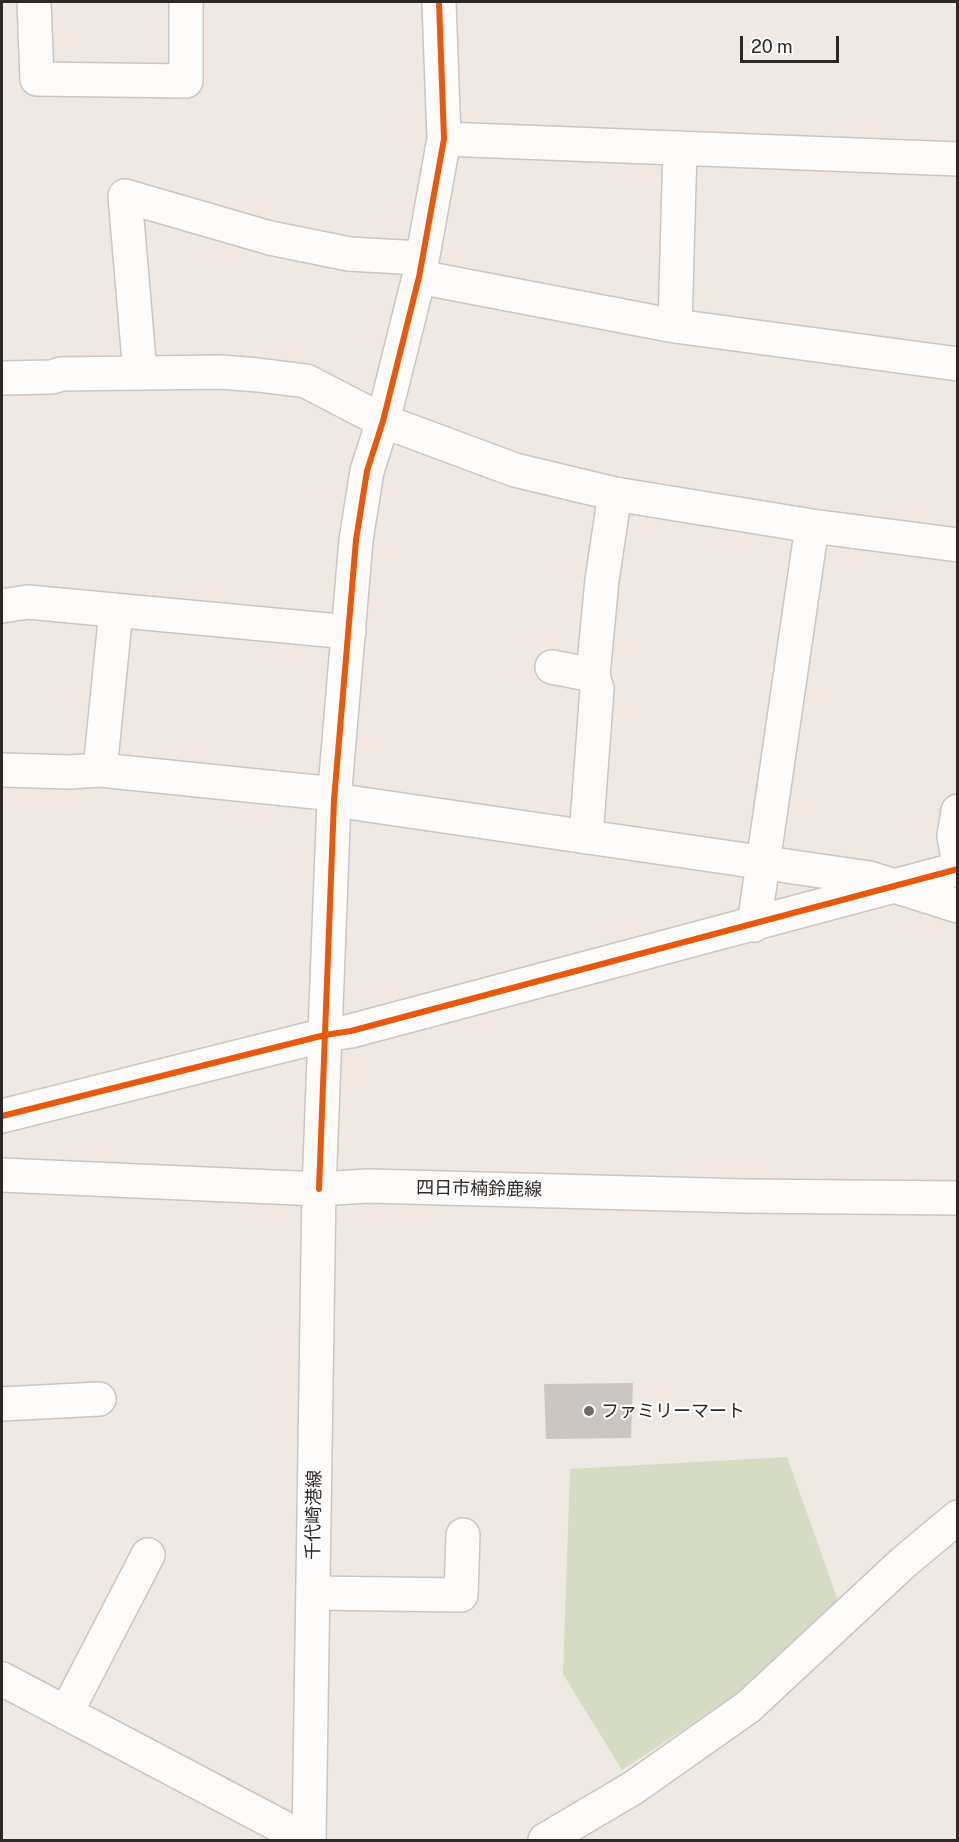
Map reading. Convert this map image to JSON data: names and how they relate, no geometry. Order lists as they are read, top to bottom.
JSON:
{
  "streets": {
    "street": ["四日市楠鈴鹿線", "千代崎港線"]
  },
  "crossings": [
    ["四日市楠鈴鹿線", "千代崎港線"]
  ],
  "places": ["ファミリーマート"],
  "scale_bar": "20 m"
}
